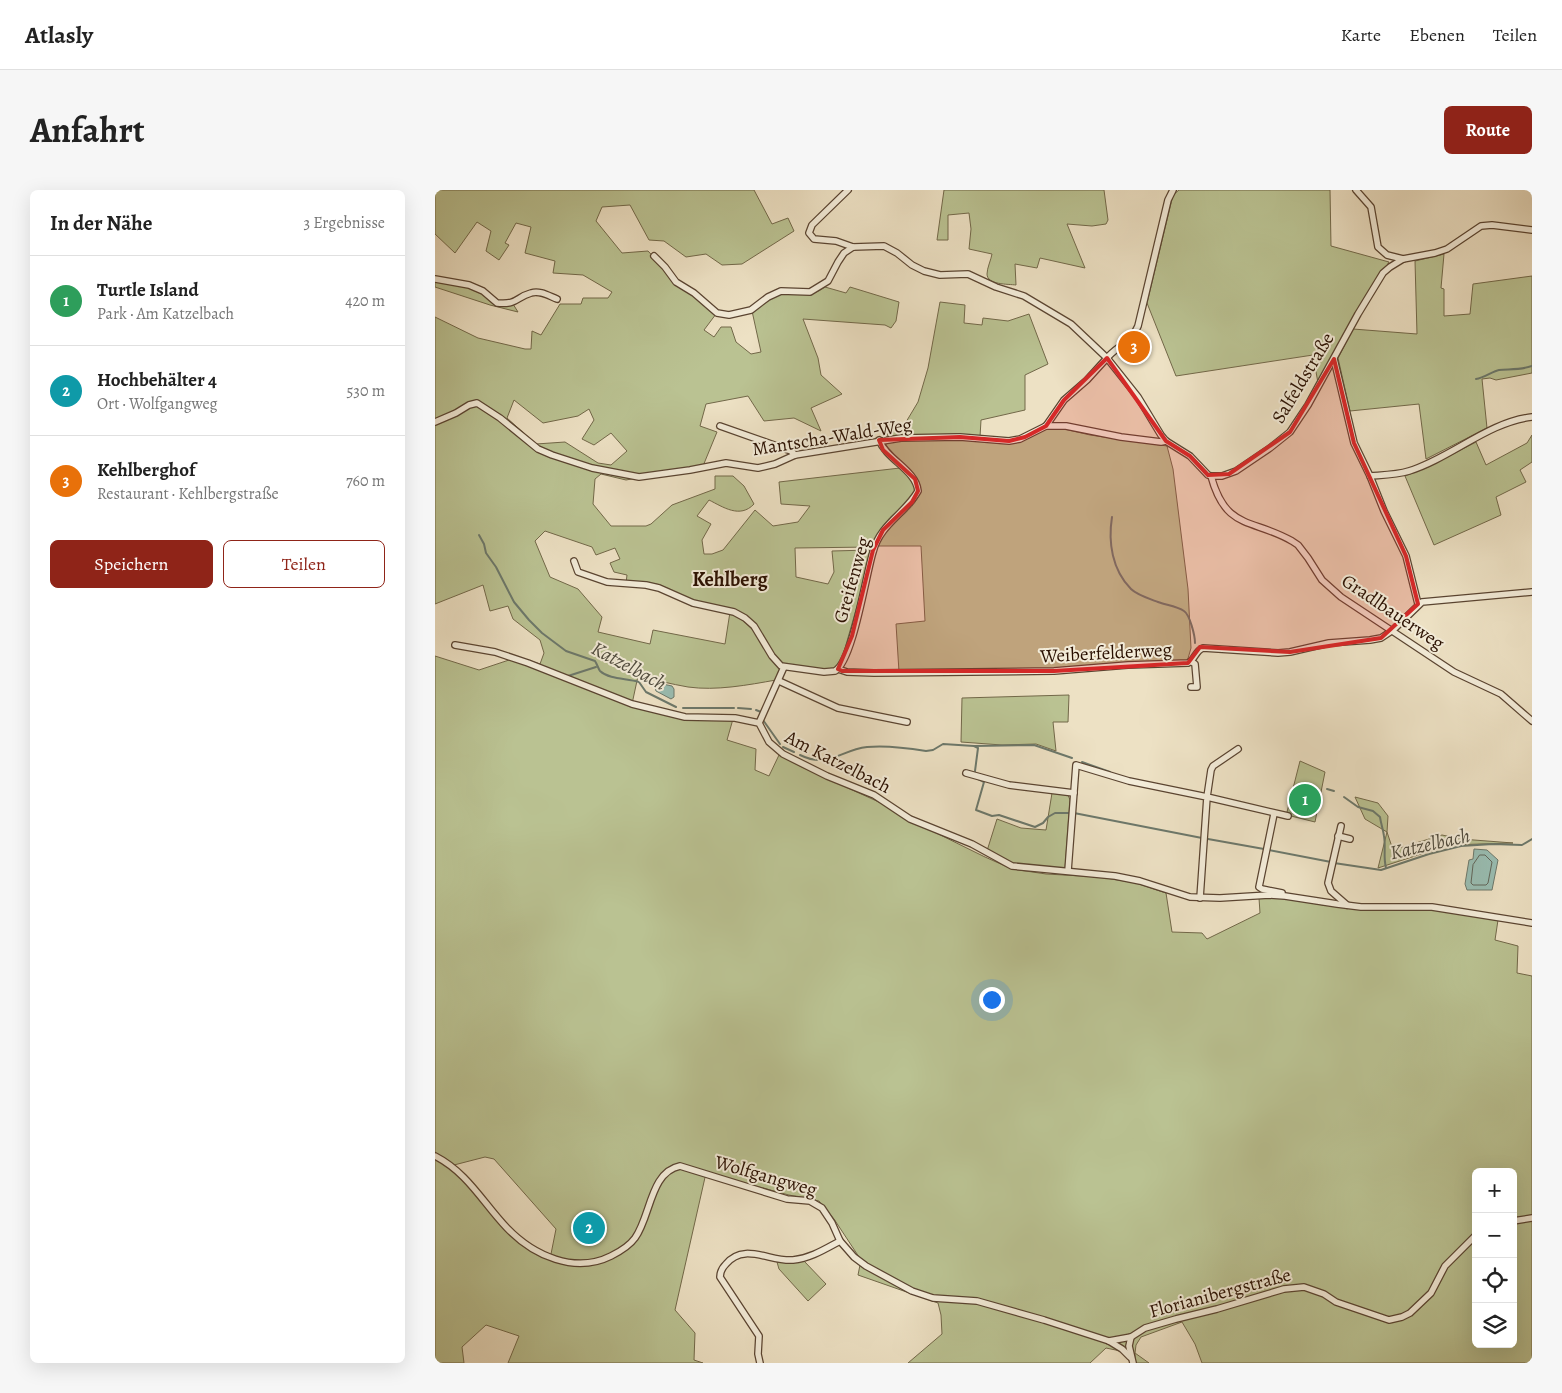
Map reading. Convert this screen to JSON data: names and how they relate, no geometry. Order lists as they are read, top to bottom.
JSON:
{
  "streets": {
    "street": [
      "Salfeldstraße",
      "Mantscha-Wald-Weg",
      "Greifenweg",
      "Gradlbauerweg",
      "Weiberfelderweg",
      "Am Katzelbach",
      "Wolfgangweg",
      "Florianibergstraße"
    ]
  },
  "crossings": [
    ["Salfeldstraße", "Gradlbauerweg"],
    ["Mantscha-Wald-Weg", "Greifenweg"],
    ["Greifenweg", "Weiberfelderweg"],
    ["Gradlbauerweg", "Weiberfelderweg"],
    ["Wolfgangweg", "Florianibergstraße"]
  ],
  "districts": ["Kehlberg"],
  "water": ["Katzelbach"],
  "page": {
    "header": "Atlasly",
    "nav": ["Karte", "Ebenen", "Teilen"],
    "title": "Anfahrt",
    "buttons": [
      "Route",
      ["Speichern", "Teilen"]
    ],
    "heading": ["In der Nähe", "3 Ergebnisse"],
    "list": [
      {
        "mark": "1",
        "name": "Turtle Island",
        "note": "Park · Am Katzelbach",
        "value": "420 m"
      },
      {
        "mark": "2",
        "name": "Hochbehälter 4",
        "note": "Ort · Wolfgangweg",
        "value": "530 m"
      },
      {
        "mark": "3",
        "name": "Kehlberghof",
        "note": "Restaurant · Kehlbergstraße",
        "value": "760 m"
      }
    ],
    "pins": ["3", "1", "2"],
    "map_buttons": ["+", "−"]
  }
}
